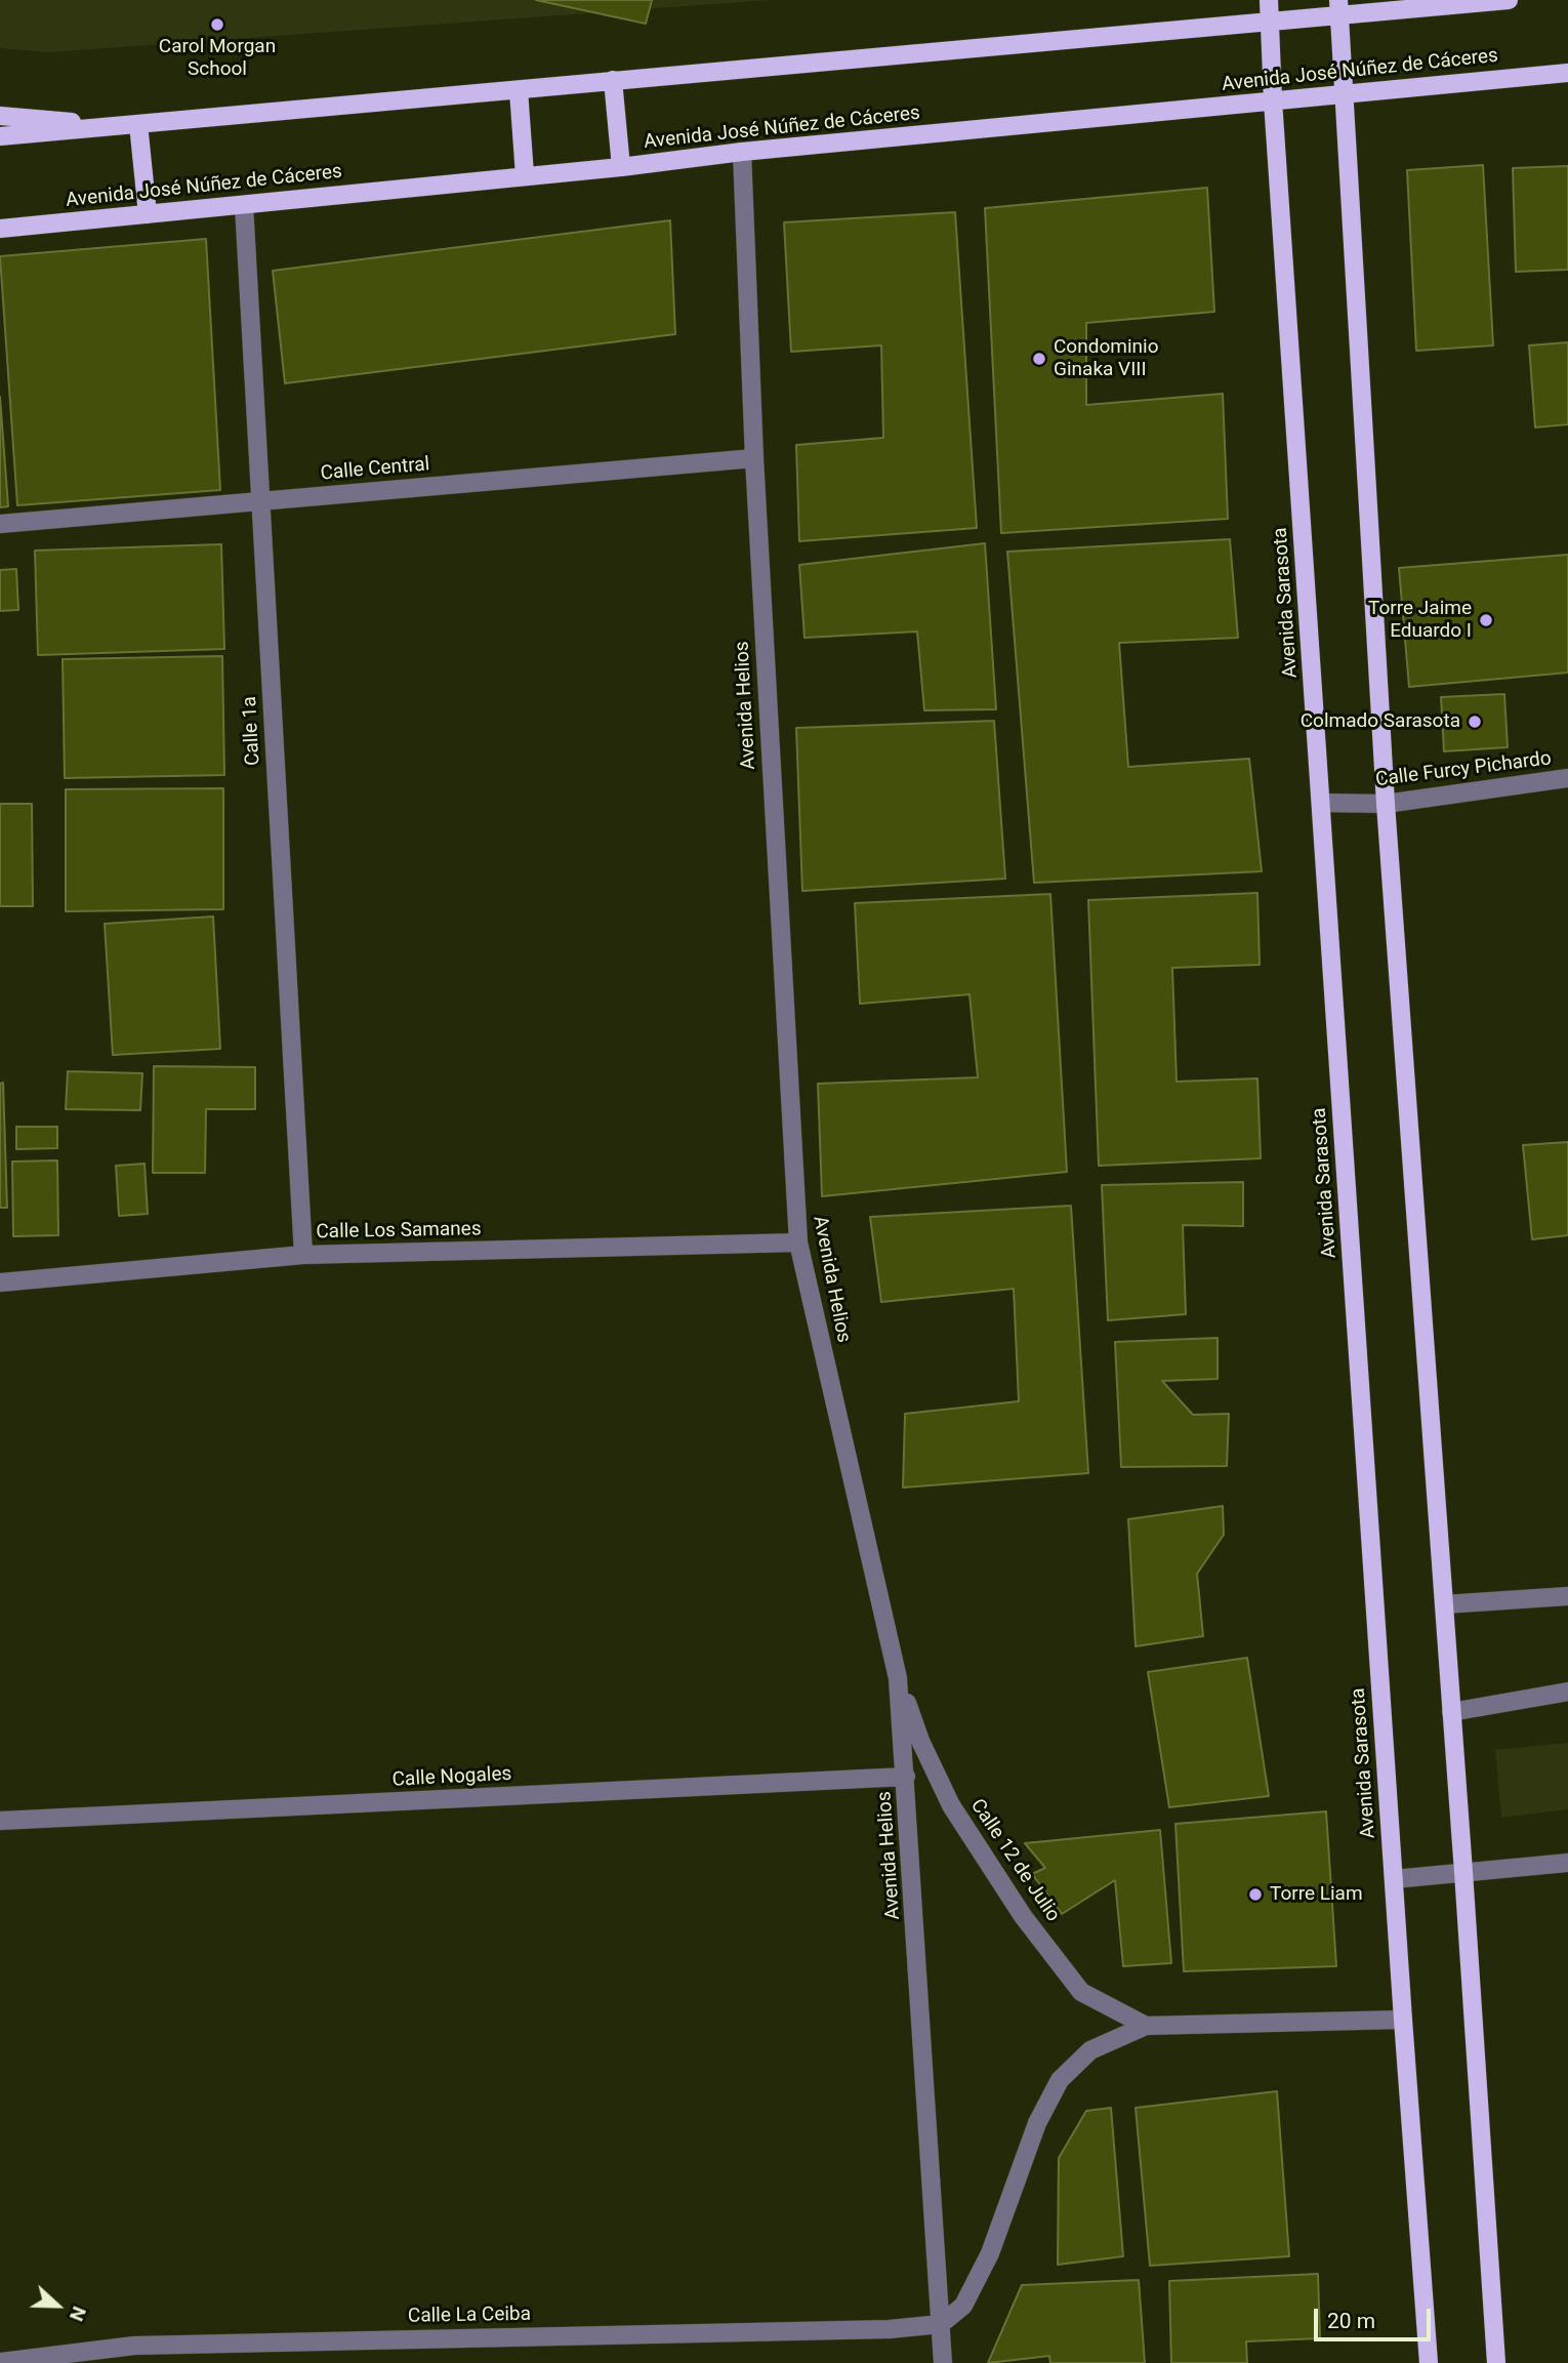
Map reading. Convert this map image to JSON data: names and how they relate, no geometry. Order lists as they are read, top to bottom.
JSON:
{
  "streets": {
    "main road": ["Avenida José Núñez de Cáceres", "Avenida Sarasota"],
    "street": [
      "Calle Central",
      "Avenida Helios",
      "Calle 1a",
      "Calle Furcy Pichardo",
      "Calle Los Samanes",
      "Calle Nogales",
      "Calle 12 de Julio",
      "Calle La Ceiba"
    ]
  },
  "crossings": [
    ["Avenida José Núñez de Cáceres", "Avenida Sarasota"],
    ["Avenida José Núñez de Cáceres", "Avenida Helios"],
    ["Avenida José Núñez de Cáceres", "Calle 1a"],
    ["Calle Central", "Avenida Helios"],
    ["Calle Central", "Calle 1a"],
    ["Avenida Sarasota", "Calle Furcy Pichardo"],
    ["Avenida Sarasota", "Calle 12 de Julio"],
    ["Avenida Helios", "Calle Los Samanes"],
    ["Avenida Helios", "Calle Nogales"],
    ["Avenida Helios", "Calle 12 de Julio"],
    ["Avenida Helios", "Calle La Ceiba"],
    ["Calle 1a", "Calle Los Samanes"],
    ["Calle 12 de Julio", "Calle La Ceiba"]
  ],
  "places": [
    "Carol Morgan School",
    "Condominio Ginaka VIII",
    "Torre Jaime Eduardo I",
    "Colmado Sarasota",
    "Torre Liam"
  ],
  "scale_bar": "20 m",
  "north": "right"
}
